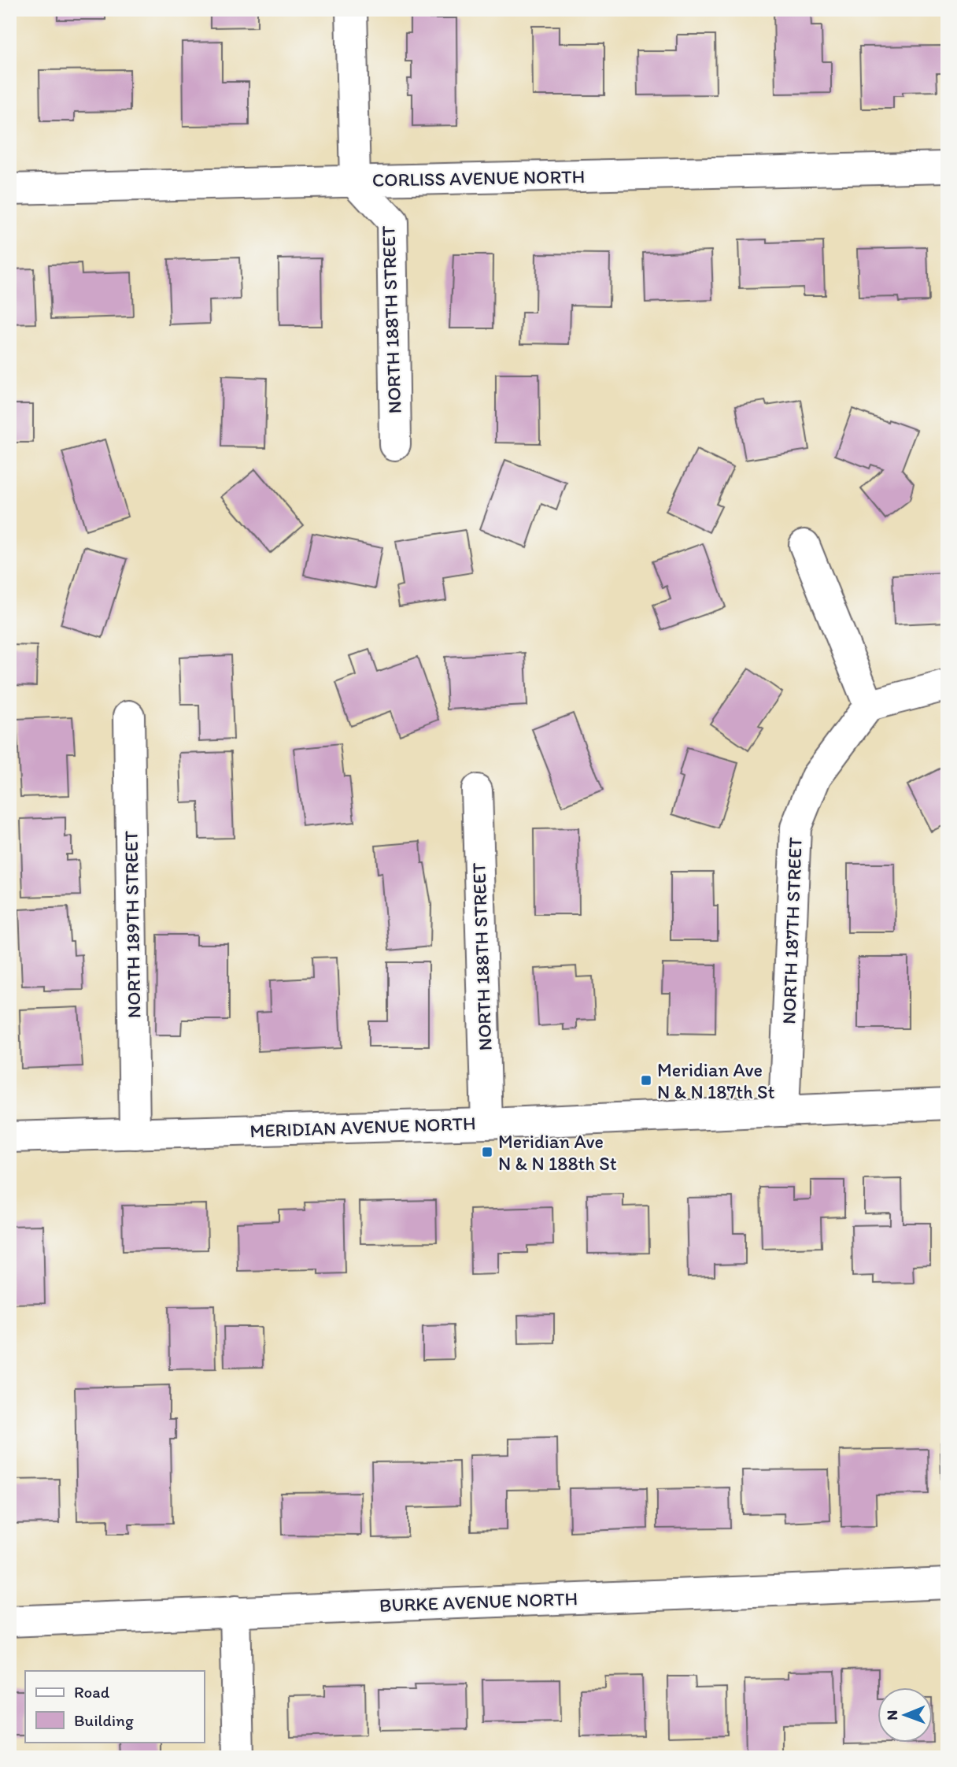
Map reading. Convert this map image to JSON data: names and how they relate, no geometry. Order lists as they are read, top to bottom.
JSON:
{
  "streets": {
    "street": [
      "CORLISS AVENUE NORTH",
      "NORTH 188TH STREET",
      "NORTH 189TH STREET",
      "NORTH 187TH STREET",
      "MERIDIAN AVENUE NORTH",
      "BURKE AVENUE NORTH"
    ]
  },
  "crossings": [
    ["CORLISS AVENUE NORTH", "NORTH 188TH STREET"],
    ["NORTH 188TH STREET", "MERIDIAN AVENUE NORTH"],
    ["NORTH 189TH STREET", "MERIDIAN AVENUE NORTH"],
    ["NORTH 187TH STREET", "MERIDIAN AVENUE NORTH"]
  ],
  "places": {
    "transit": ["Meridian Ave N & N 187th St", "Meridian Ave N & N 188th St"]
  },
  "legend": ["Road", "Building"],
  "north": "left"
}
